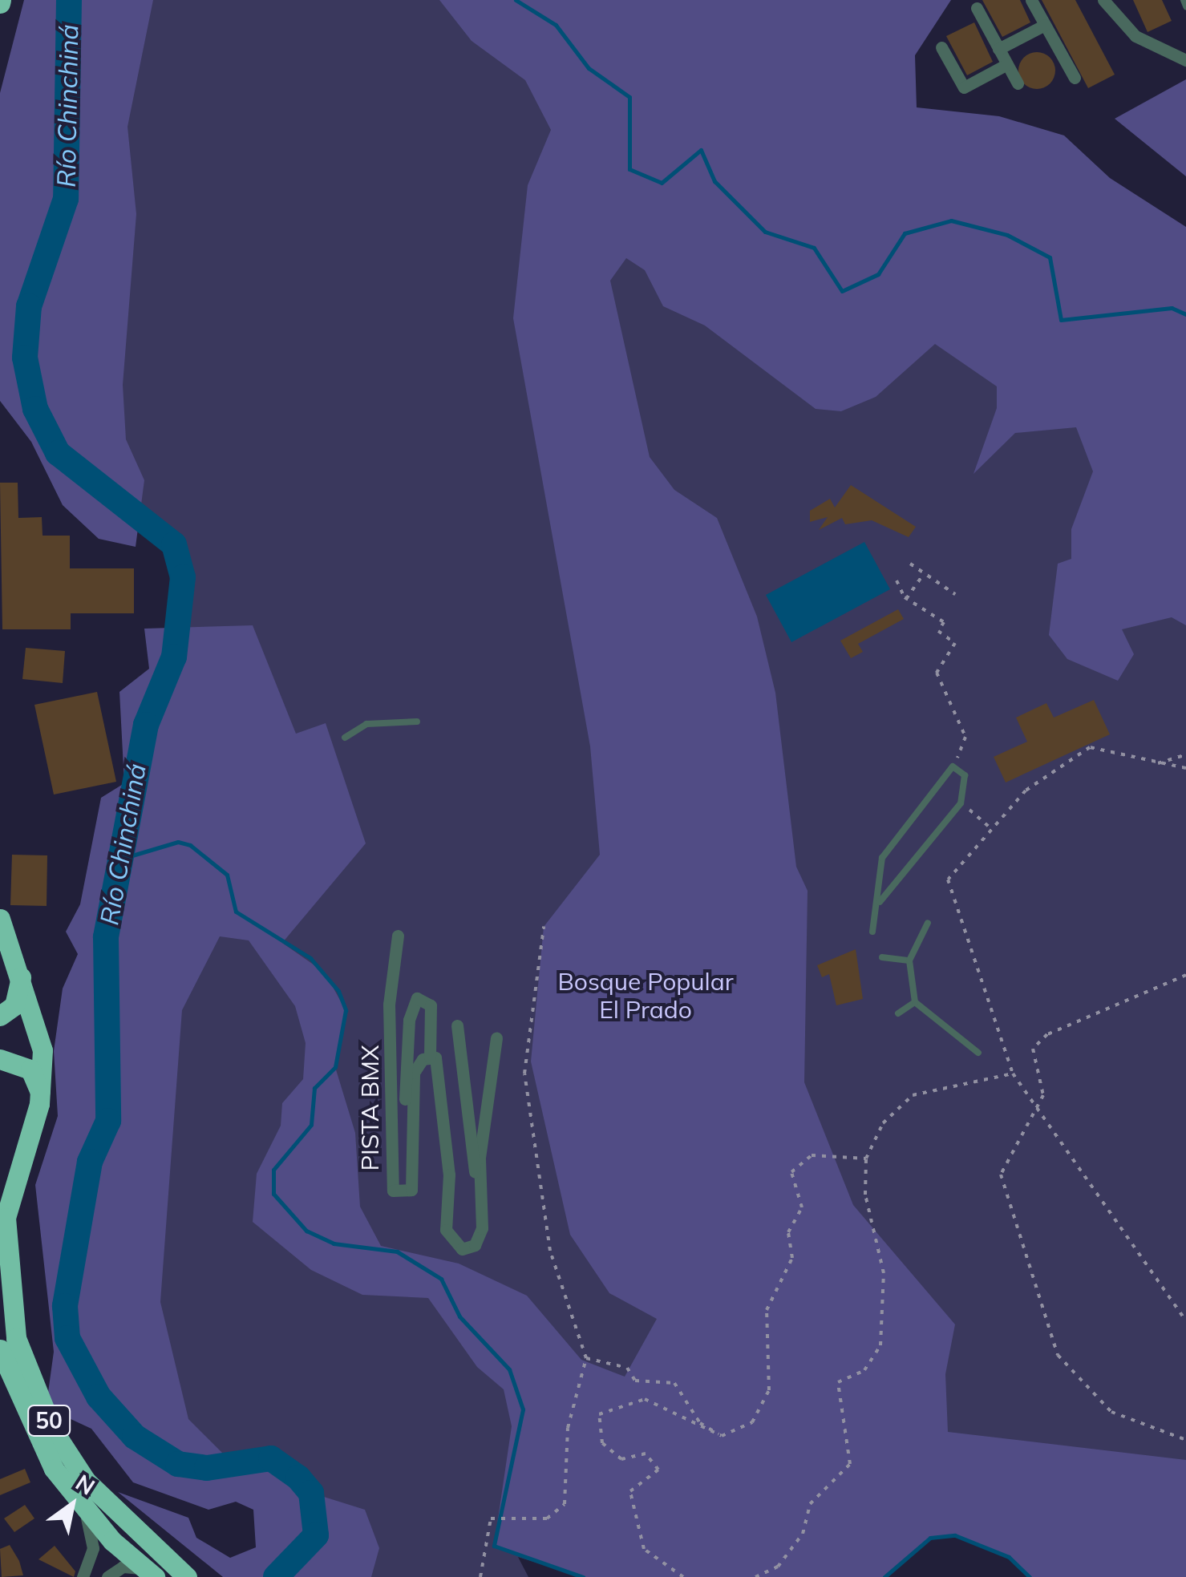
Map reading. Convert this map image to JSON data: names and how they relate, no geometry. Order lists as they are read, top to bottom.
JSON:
{
  "streets": {
    "highway": ["50"],
    "street": ["PISTA BMX"]
  },
  "water": ["Río Chinchiná"],
  "parks": ["Bosque Popular El Prado"],
  "north": "top right"
}
